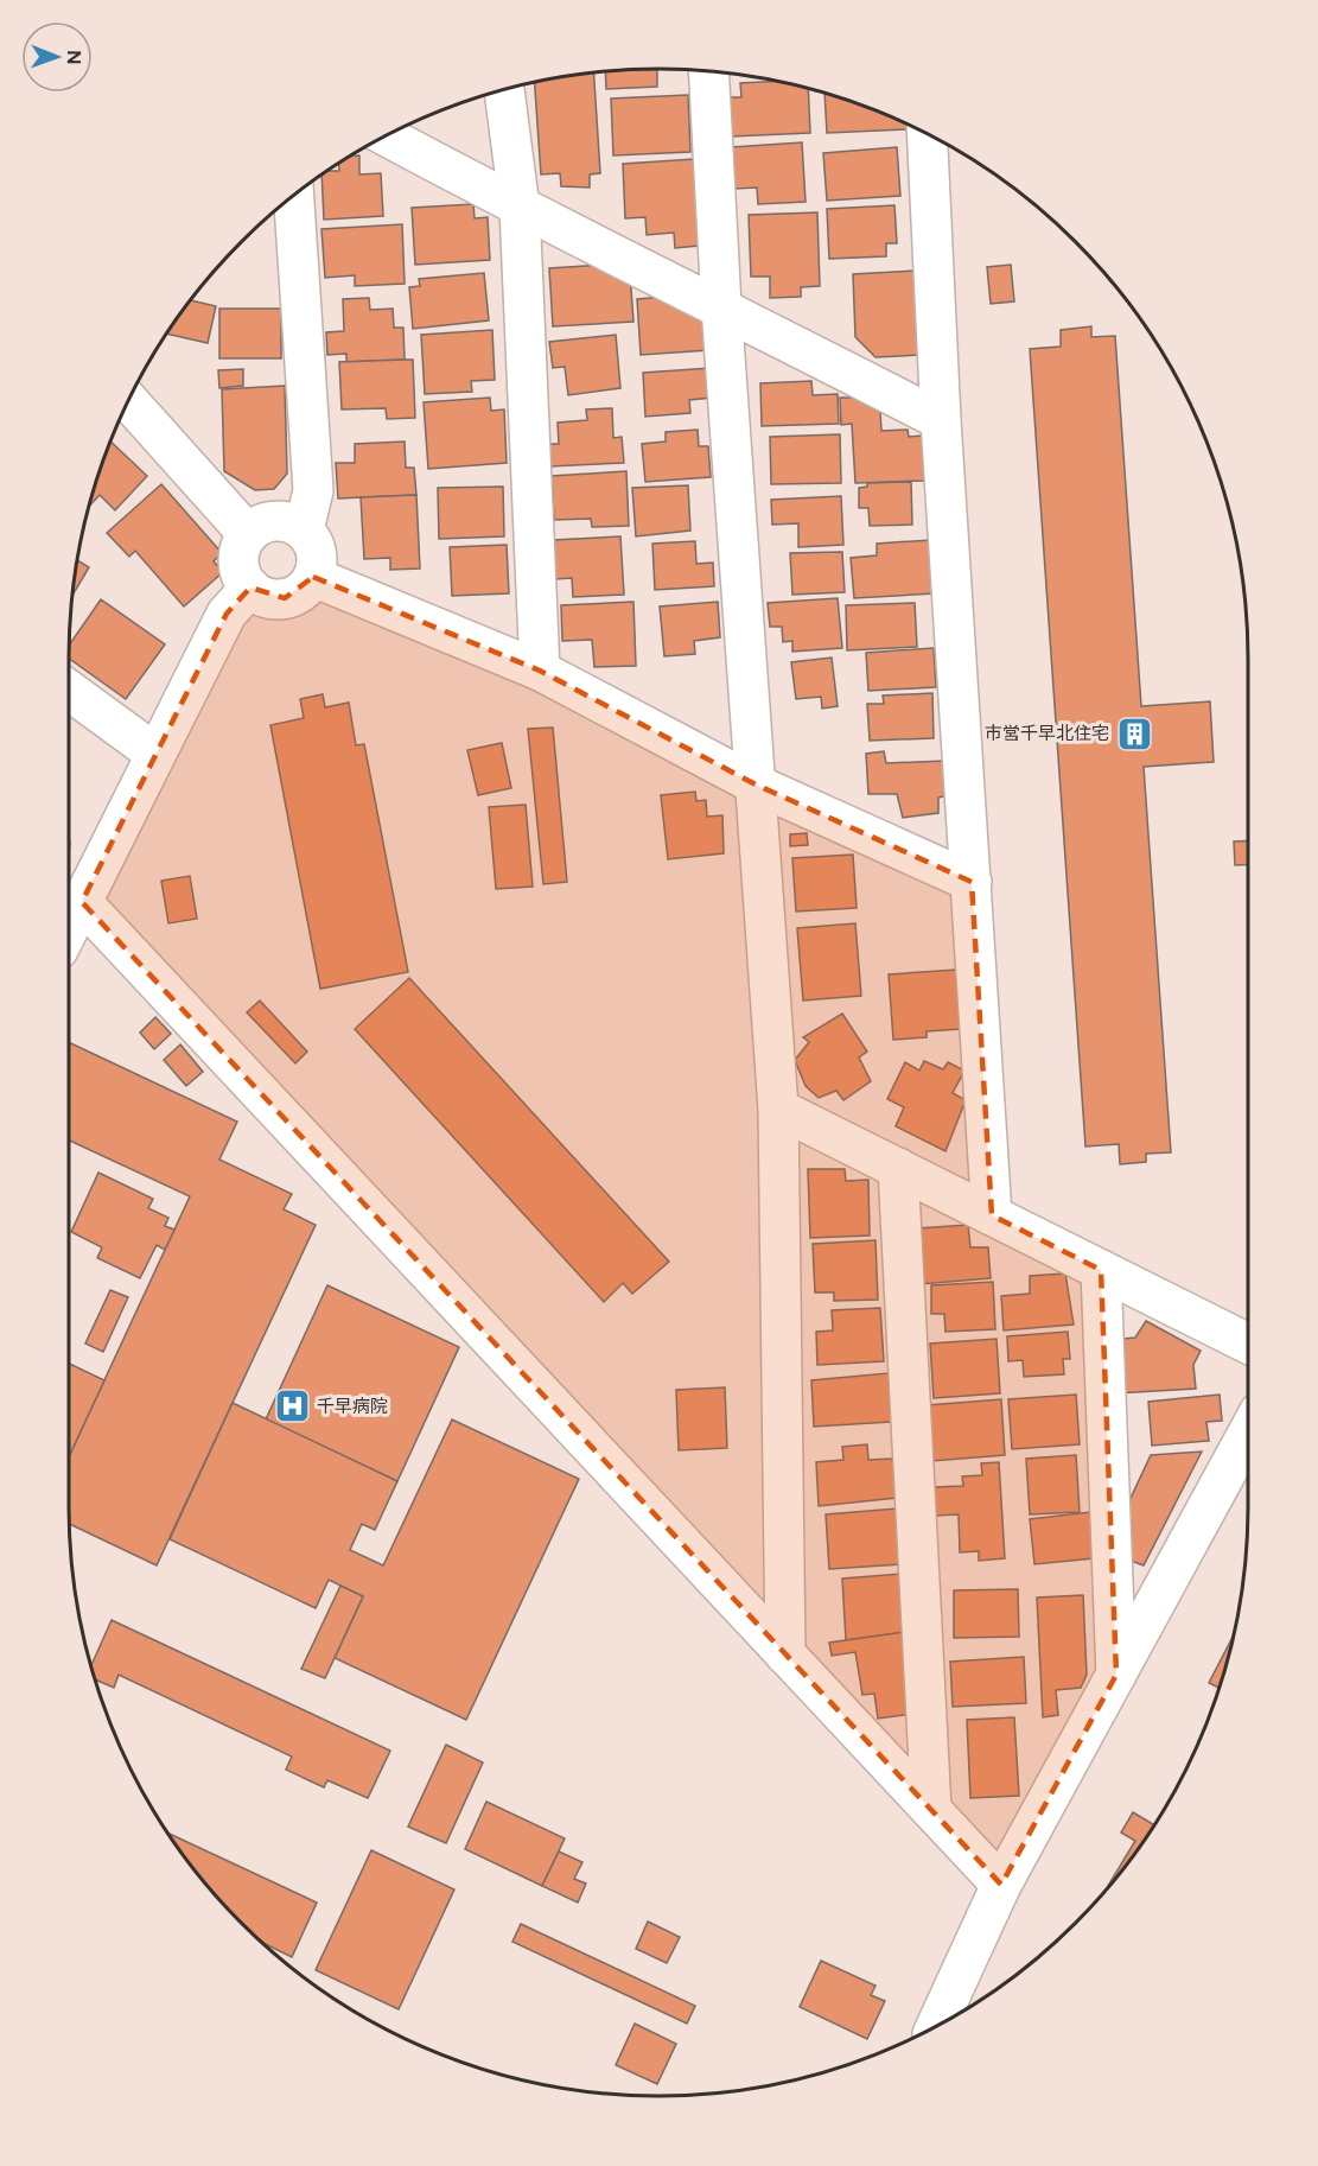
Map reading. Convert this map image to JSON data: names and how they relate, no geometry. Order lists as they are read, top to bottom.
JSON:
{
  "places": {
    "building": ["市営千早北住宅"],
    "hospital": ["千早病院"]
  },
  "north": "right"
}
